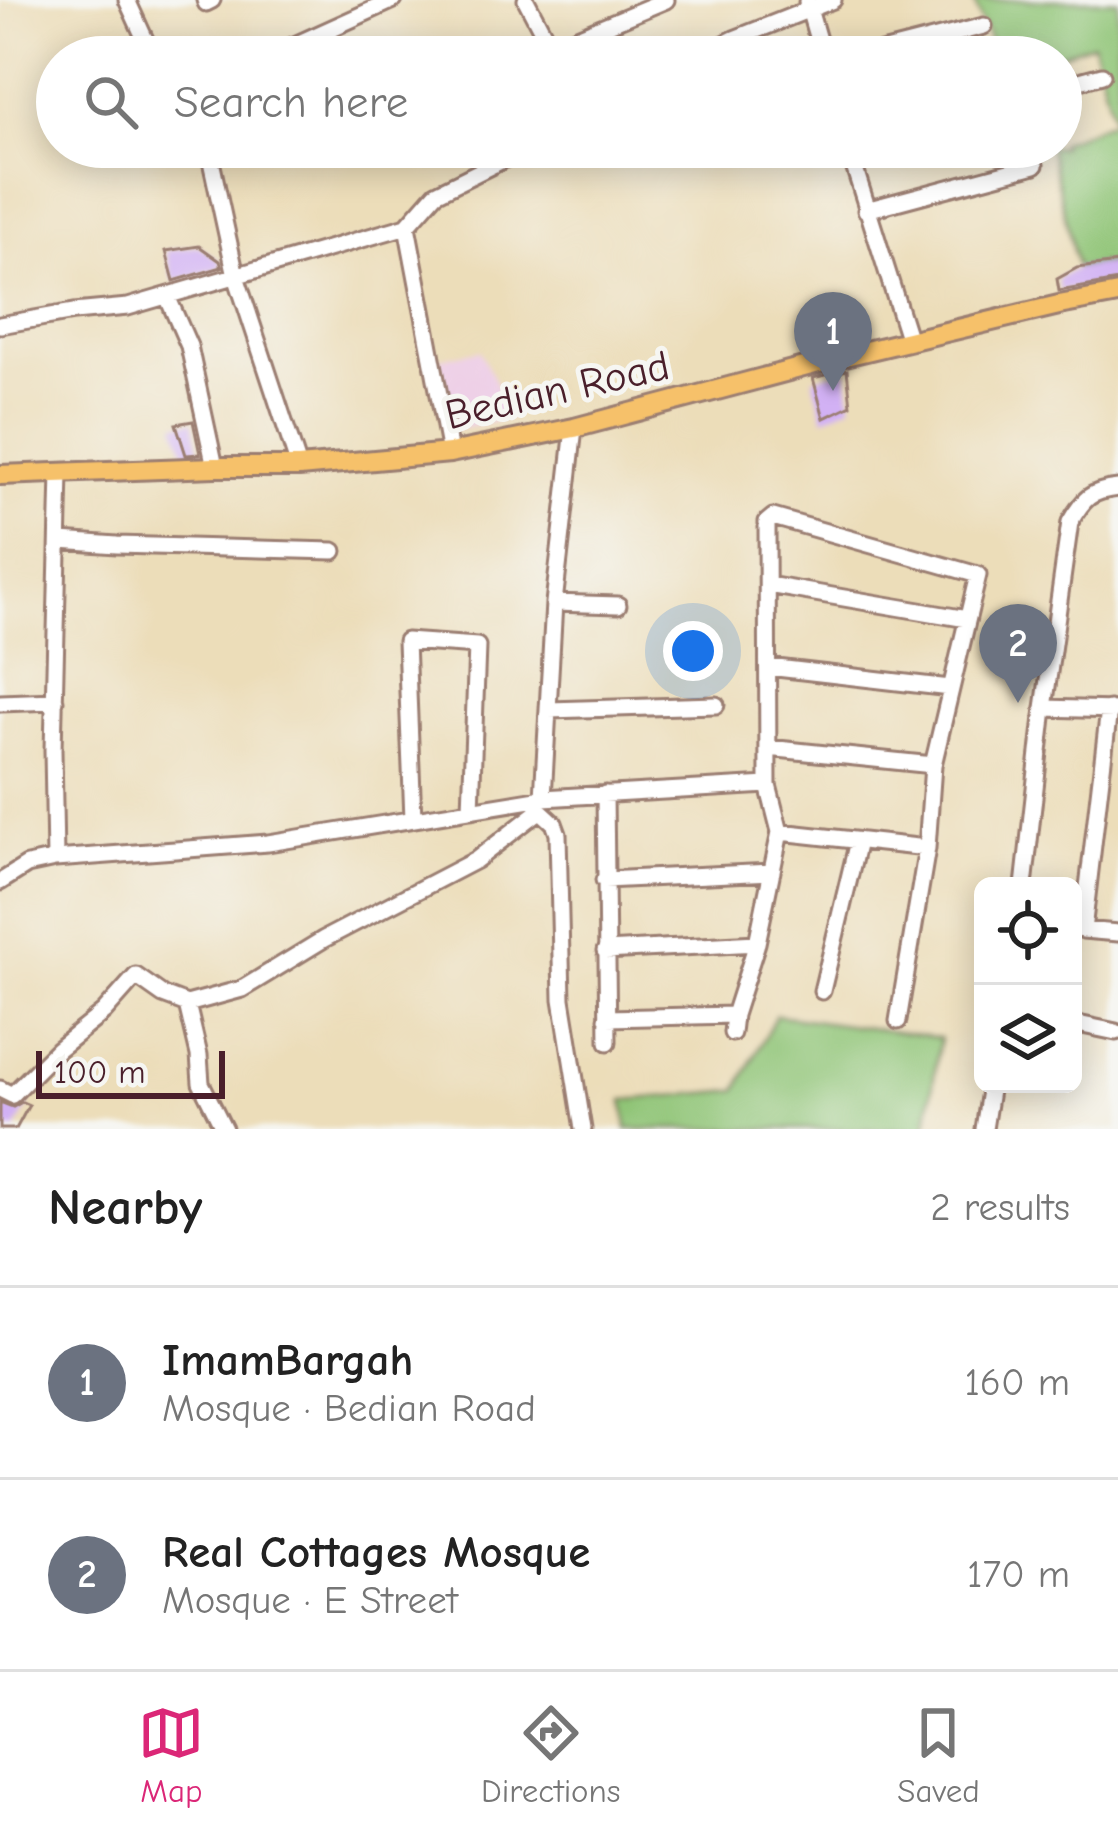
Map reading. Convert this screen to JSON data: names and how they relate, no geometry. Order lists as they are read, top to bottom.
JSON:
{
  "streets": {
    "main road": ["Bedian Road"]
  },
  "scale_bar": "100 m",
  "page": {
    "search": "Search here",
    "pins": ["1", "2"],
    "scale": "100 m",
    "heading": ["Nearby", "2 results"],
    "list": [
      {
        "mark": "1",
        "name": "ImamBargah",
        "note": "Mosque · Bedian Road",
        "value": "160 m"
      },
      {
        "mark": "2",
        "name": "Real Cottages Mosque",
        "note": "Mosque · E Street",
        "value": "170 m"
      }
    ],
    "nav": ["Map", "Directions", "Saved"]
  }
}
